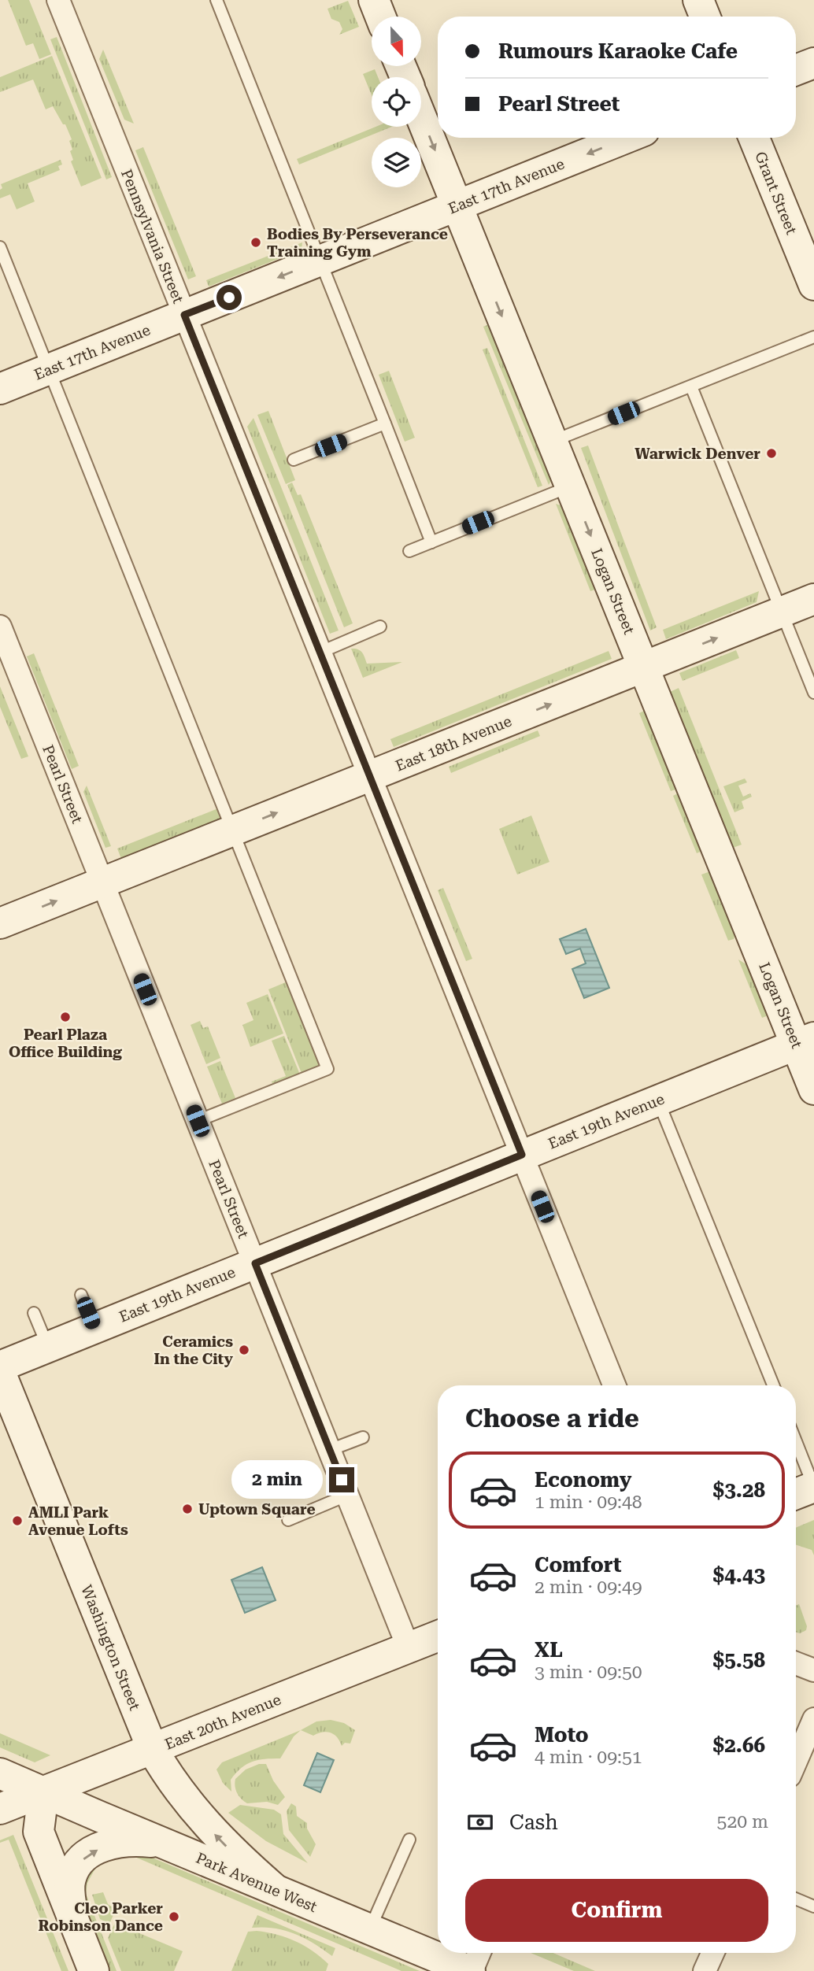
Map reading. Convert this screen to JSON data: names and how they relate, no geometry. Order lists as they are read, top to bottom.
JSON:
{
  "streets": {
    "street": [
      "East 17th Avenue",
      "Grant Street",
      "Pennsylvania Street",
      "Logan Street",
      "East 18th Avenue",
      "Pearl Street",
      "East 19th Avenue",
      "Washington Street",
      "East 20th Avenue",
      "Park Avenue West"
    ]
  },
  "crossings": [
    ["East 17th Avenue", "Pennsylvania Street"],
    ["East 17th Avenue", "Logan Street"],
    ["Pennsylvania Street", "East 18th Avenue"],
    ["Pennsylvania Street", "East 19th Avenue"],
    ["Logan Street", "East 18th Avenue"],
    ["Logan Street", "East 19th Avenue"],
    ["East 18th Avenue", "Pearl Street"],
    ["Pearl Street", "East 19th Avenue"],
    ["Pearl Street", "East 20th Avenue"],
    ["Washington Street", "East 20th Avenue"],
    ["Washington Street", "Park Avenue West"],
    ["East 20th Avenue", "Park Avenue West"]
  ],
  "one_way": ["East 17th Avenue", "Logan Street", "East 18th Avenue"],
  "places": [
    "Bodies By Perseverance Training Gym",
    "Warwick Denver",
    "Pearl Plaza Office Building",
    "Ceramics In the City",
    "Uptown Square",
    "AMLI Park Avenue Lofts",
    "Cleo Parker Robinson Dance"
  ],
  "north": "bottom",
  "page": {
    "banner": ["Rumours Karaoke Cafe", "Pearl Street"],
    "heading": "Choose a ride",
    "list": [
      {
        "name": "Economy",
        "note": "1 min · 09:48",
        "value": "$3.28"
      },
      {
        "name": "Comfort",
        "note": "2 min · 09:49",
        "value": "$4.43"
      },
      {
        "name": "XL",
        "note": "3 min · 09:50",
        "value": "$5.58"
      },
      {
        "name": "Moto",
        "note": "4 min · 09:51",
        "value": "$2.66"
      }
    ],
    "bubble": "2 min",
    "pay": ["Cash", "520 m"],
    "buttons": "Confirm"
  }
}
